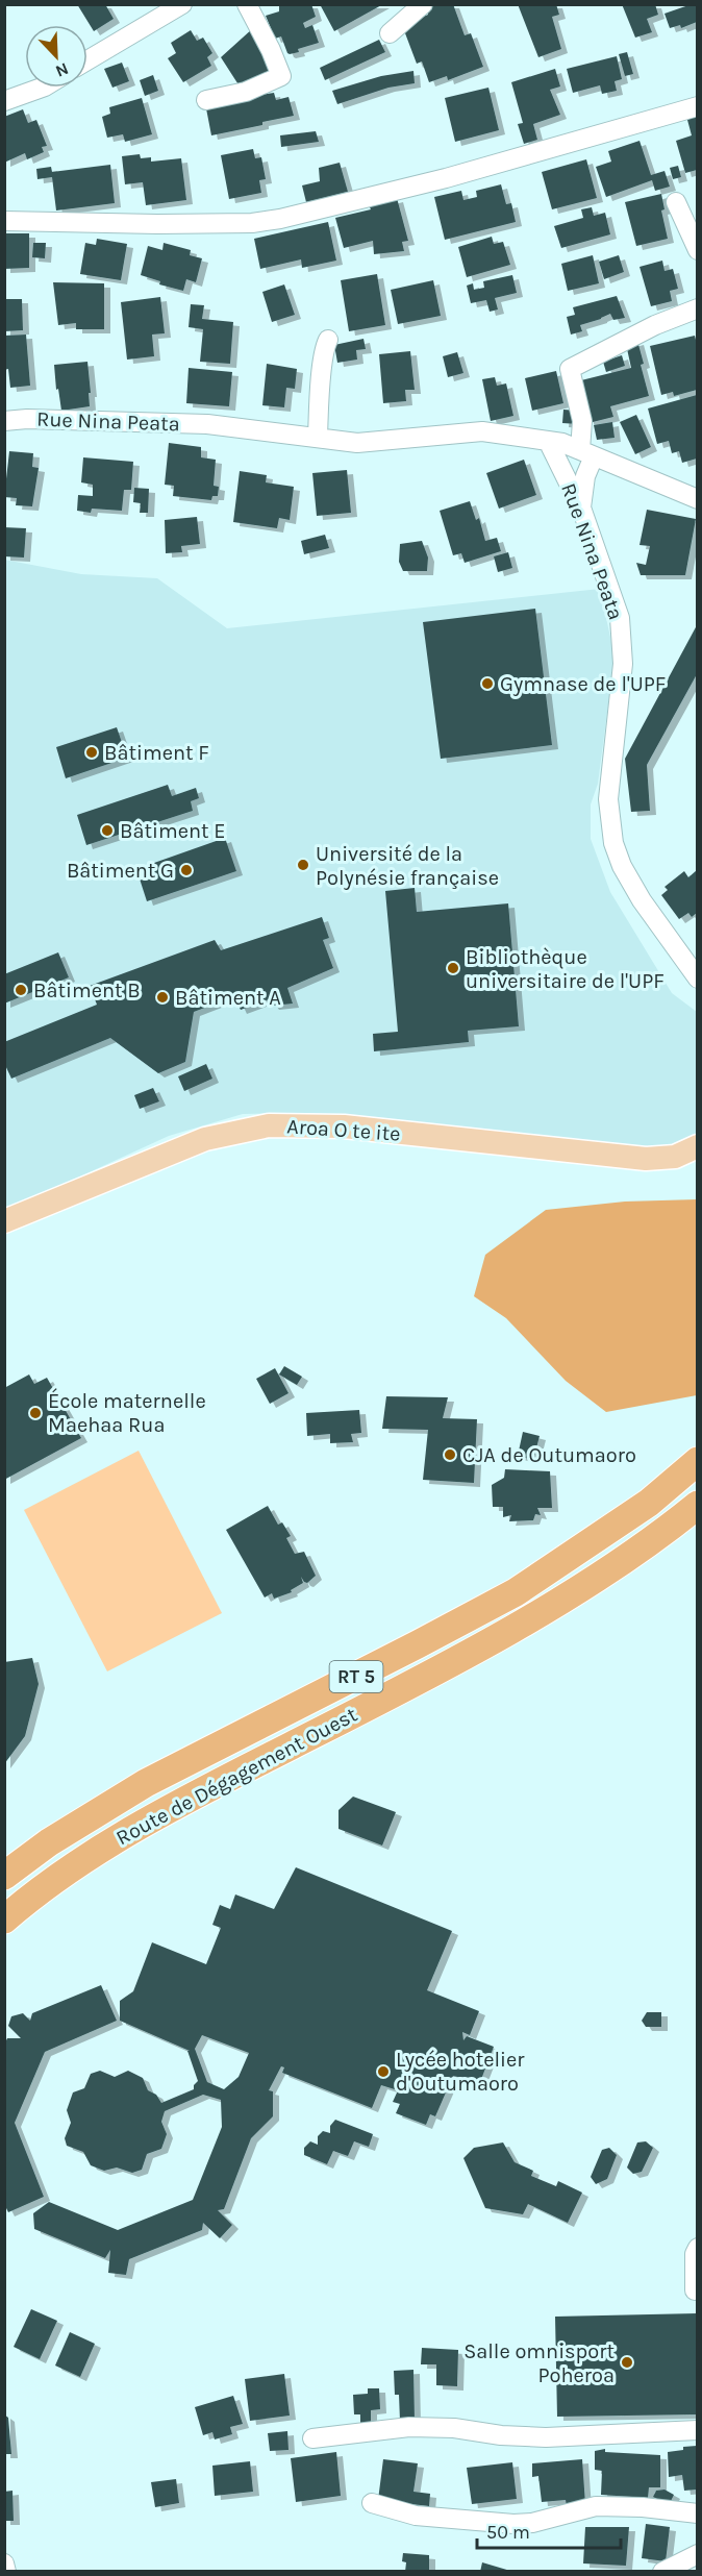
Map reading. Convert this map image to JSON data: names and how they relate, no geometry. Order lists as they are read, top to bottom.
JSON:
{
  "streets": {
    "highway": ["RT 5", "Route de Dégagement Ouest"],
    "main road": ["Aroa O te ite"],
    "street": ["Rue Nina Peata"]
  },
  "places": [
    "Gymnase de l'UPF",
    "Bâtiment F",
    "Bâtiment E",
    "Université de la Polynésie française",
    "Bâtiment G",
    "Bibliothèque universitaire de l'UPF",
    "Bâtiment B",
    "Bâtiment A",
    "École maternelle Maehaa Rua",
    "CJA de Outumaoro",
    "Lycée hotelier d'Outumaoro",
    "Salle omnisport Poheroa"
  ],
  "scale_bar": "50 m",
  "north": "bottom right"
}
